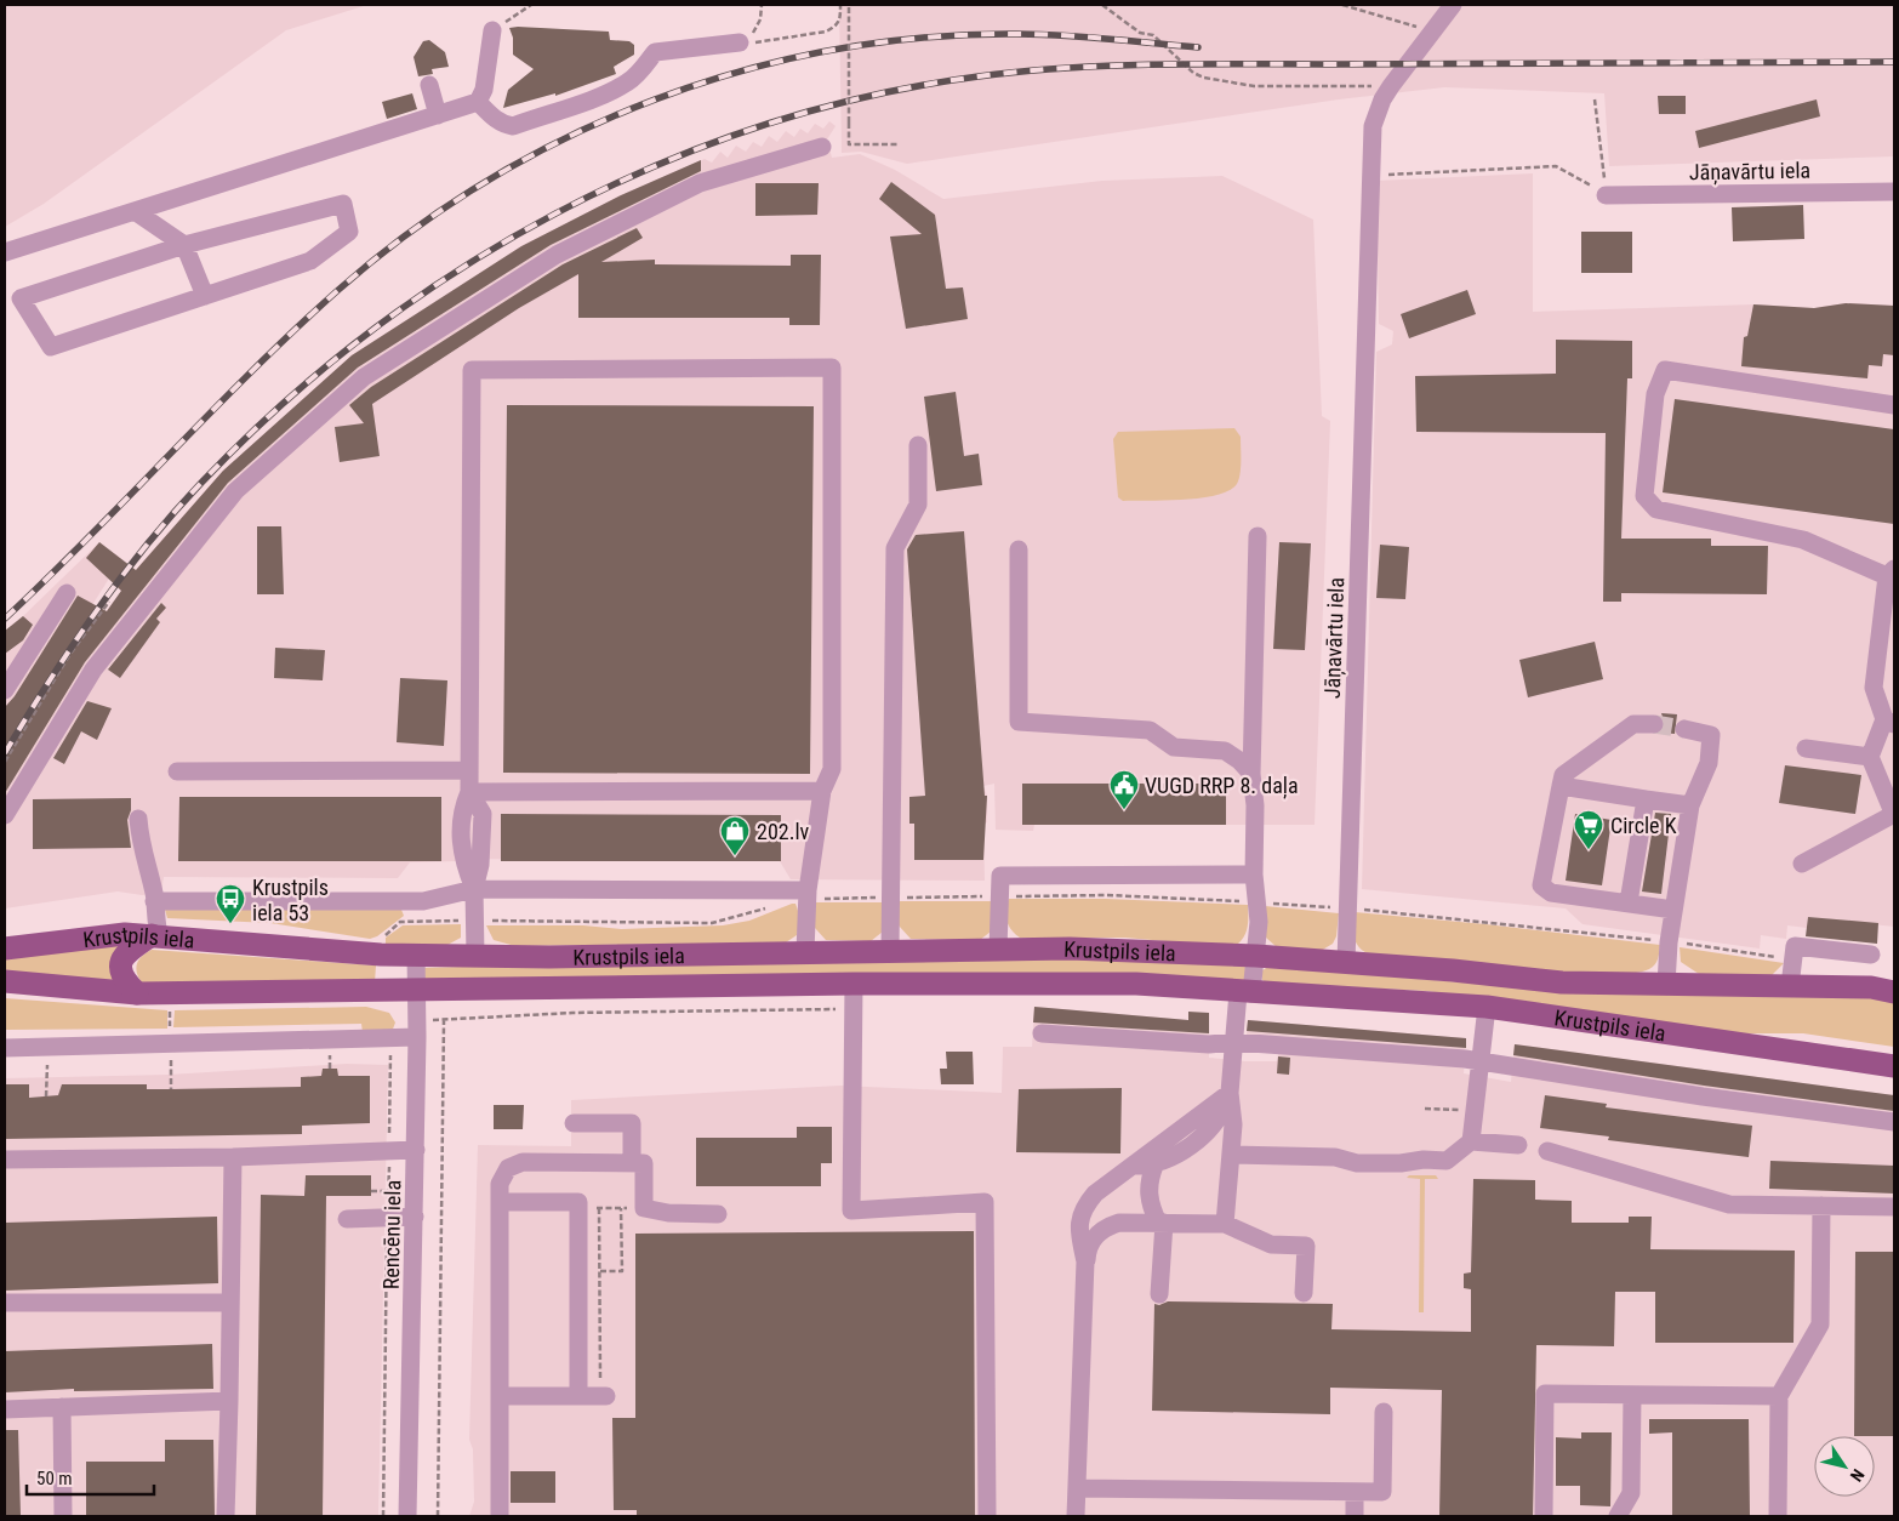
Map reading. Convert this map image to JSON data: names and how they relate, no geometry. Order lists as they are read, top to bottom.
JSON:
{
  "streets": {
    "main road": ["Krustpils iela"],
    "street": ["Jāņavārtu iela", "Rencēnu iela"]
  },
  "crossings": [
    ["Jāņavārtu iela", "Krustpils iela"],
    ["Krustpils iela", "Rencēnu iela"]
  ],
  "places": {
    "public building": ["VUGD RRP 8. daļa"],
    "supermarket": ["Circle K"],
    "shop": ["202.lv"],
    "bus stop": ["Krustpils iela 53"]
  },
  "scale_bar": "50 m",
  "north": "bottom right"
}
